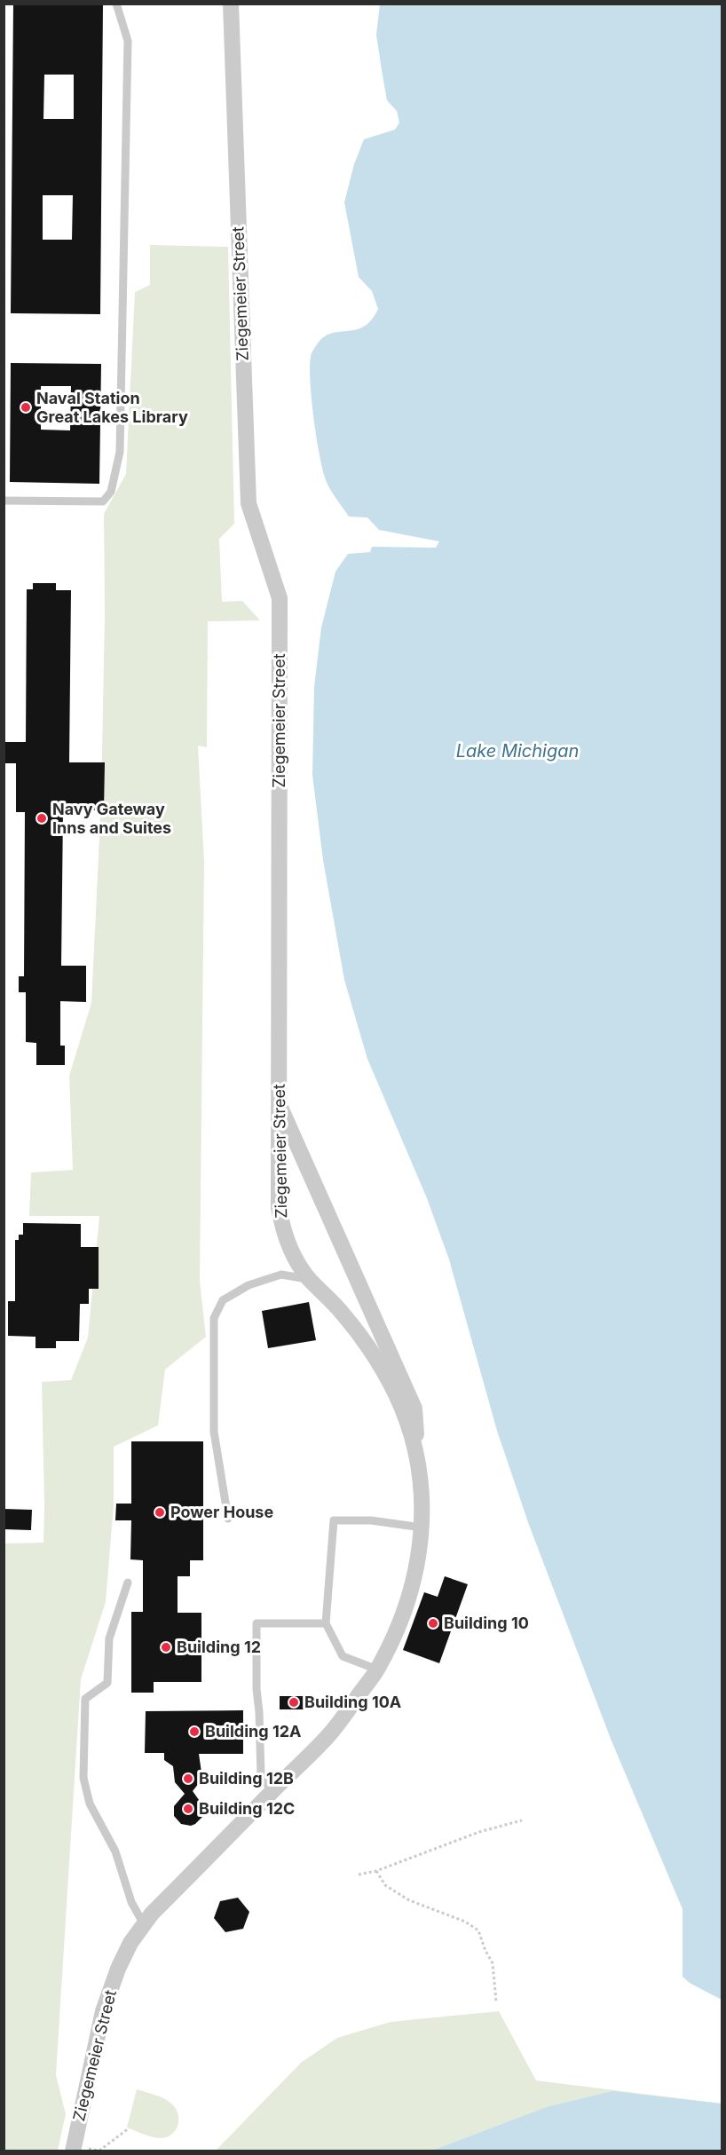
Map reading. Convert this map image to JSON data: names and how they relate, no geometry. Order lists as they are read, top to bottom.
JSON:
{
  "streets": {
    "street": ["Ziegemeier Street"]
  },
  "water": ["Lake Michigan"],
  "places": [
    "Naval Station Great Lakes Library",
    "Navy Gateway Inns and Suites",
    "Power House",
    "Building 10",
    "Building 12",
    "Building 10A",
    "Building 12A",
    "Building 12B",
    "Building 12C"
  ]
}
